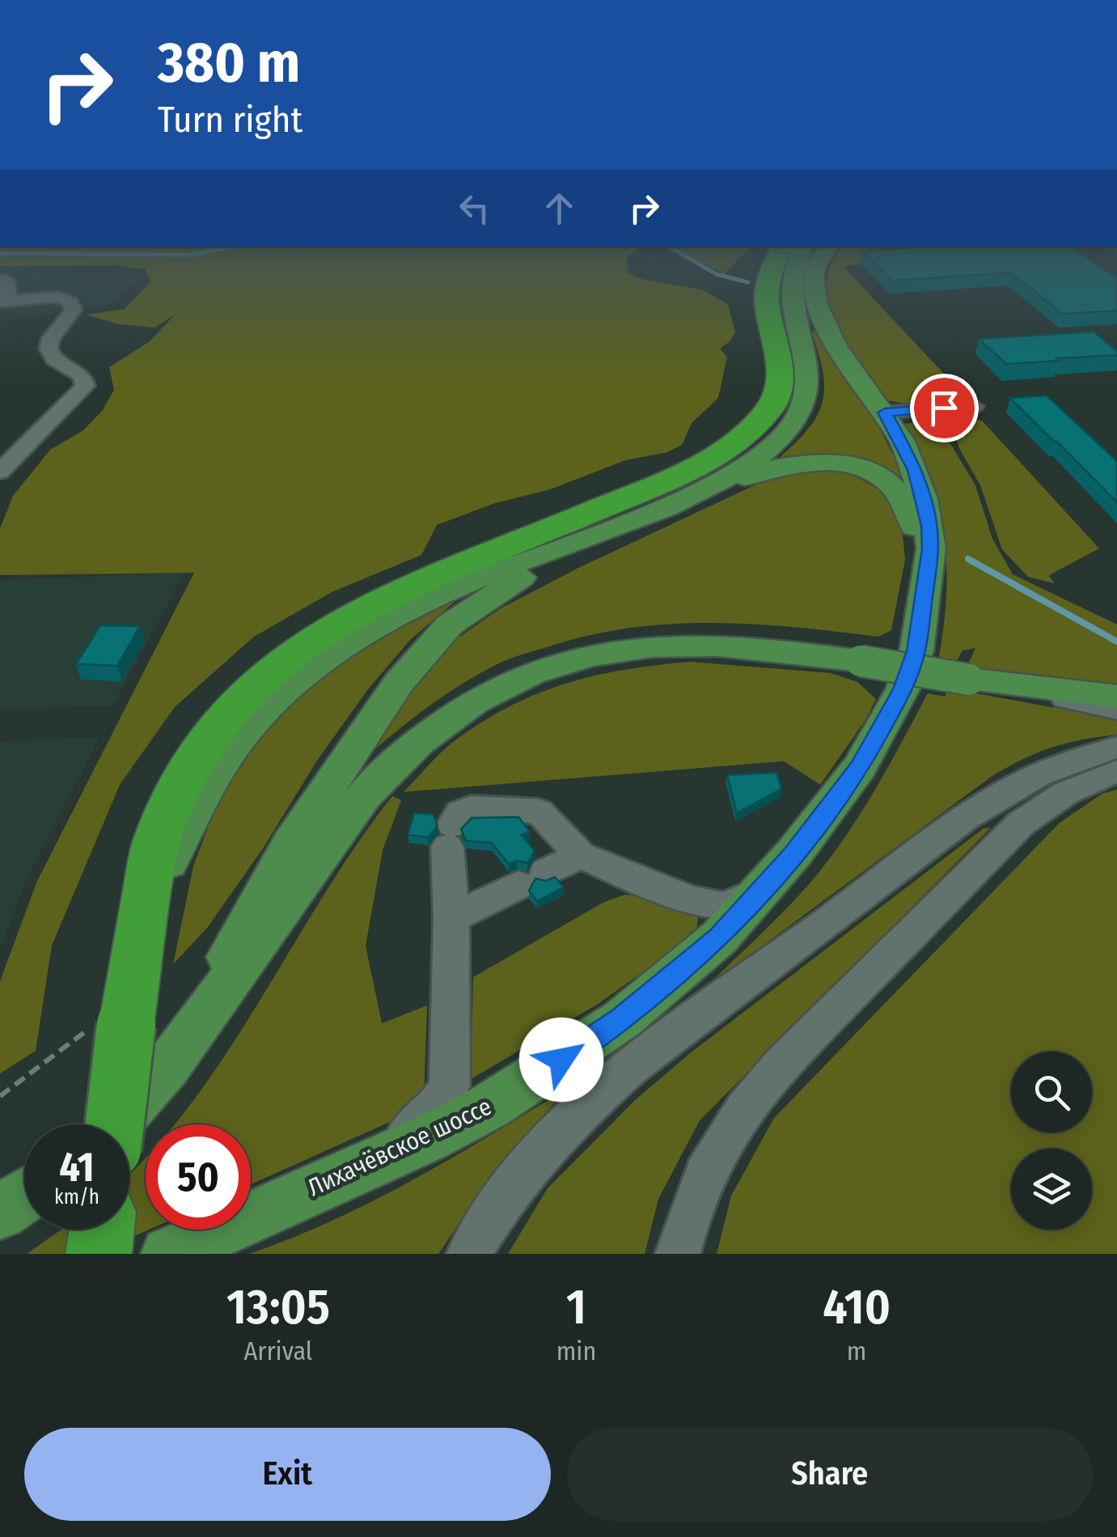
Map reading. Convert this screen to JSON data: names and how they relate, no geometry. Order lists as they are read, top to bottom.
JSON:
{
  "streets": {
    "main road": ["Лихачёвское шоссе"]
  },
  "page": {
    "turn": ["380 m", "Turn right"],
    "speed": "41 km/h",
    "limit": "50",
    "eta": [
      "13:05",
      "Arrival",
      "1",
      "min",
      "410",
      "m"
    ],
    "buttons": ["Exit", "Share"]
  }
}
